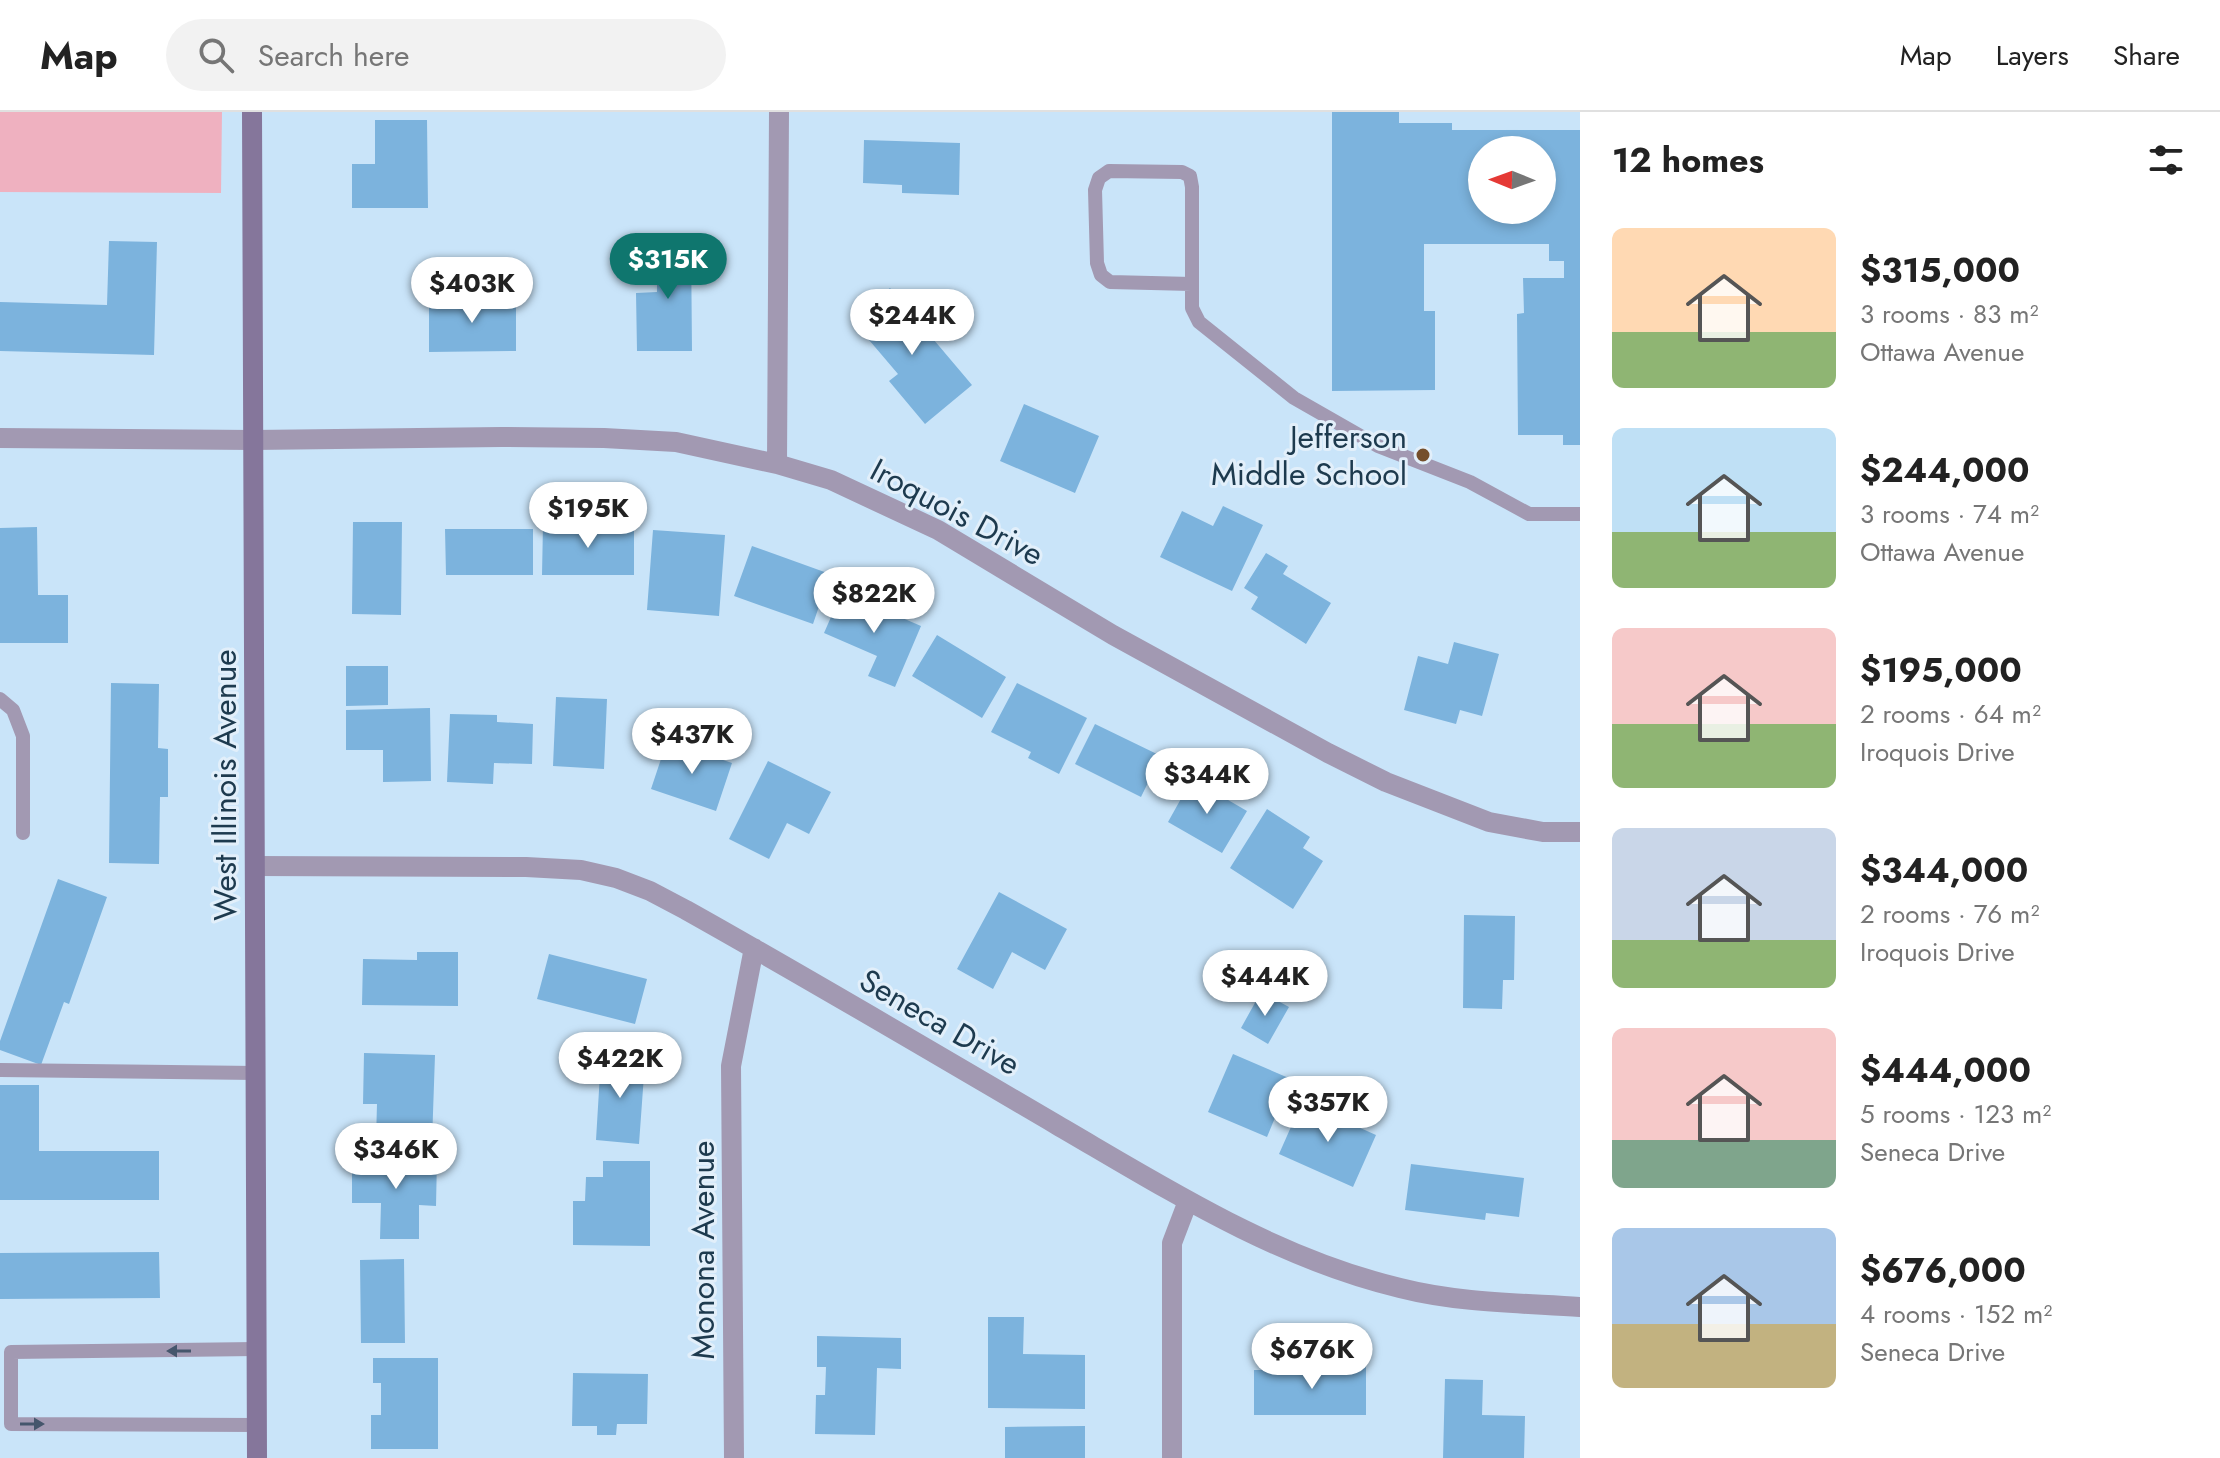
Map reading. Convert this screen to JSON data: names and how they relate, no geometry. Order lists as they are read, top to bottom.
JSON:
{
  "streets": {
    "main road": ["West Illinois Avenue"],
    "street": ["Iroquois Drive", "Seneca Drive", "Monona Avenue"]
  },
  "crossings": [
    ["Iroquois Drive", "West Illinois Avenue"],
    ["West Illinois Avenue", "Seneca Drive"],
    ["Seneca Drive", "Monona Avenue"]
  ],
  "places": ["Jefferson Middle School"],
  "north": "left",
  "page": {
    "header": "Map",
    "search": "Search here",
    "nav": ["Map", "Layers", "Share"],
    "heading": "12 homes",
    "list": [
      {
        "name": "$315,000",
        "note": "3 rooms · 83 m² · Ottawa Avenue"
      },
      {
        "name": "$244,000",
        "note": "3 rooms · 74 m² · Ottawa Avenue"
      },
      {
        "name": "$195,000",
        "note": "2 rooms · 64 m² · Iroquois Drive"
      },
      {
        "name": "$344,000",
        "note": "2 rooms · 76 m² · Iroquois Drive"
      },
      {
        "name": "$444,000",
        "note": "5 rooms · 123 m² · Seneca Drive"
      },
      {
        "name": "$676,000",
        "note": "4 rooms · 152 m² · Seneca Drive"
      }
    ],
    "price": [
      "$315K",
      "$403K",
      "$244K",
      "$195K",
      "$822K",
      "$437K",
      "$344K",
      "$444K",
      "$422K",
      "$357K",
      "$346K",
      "$676K"
    ]
  }
}
